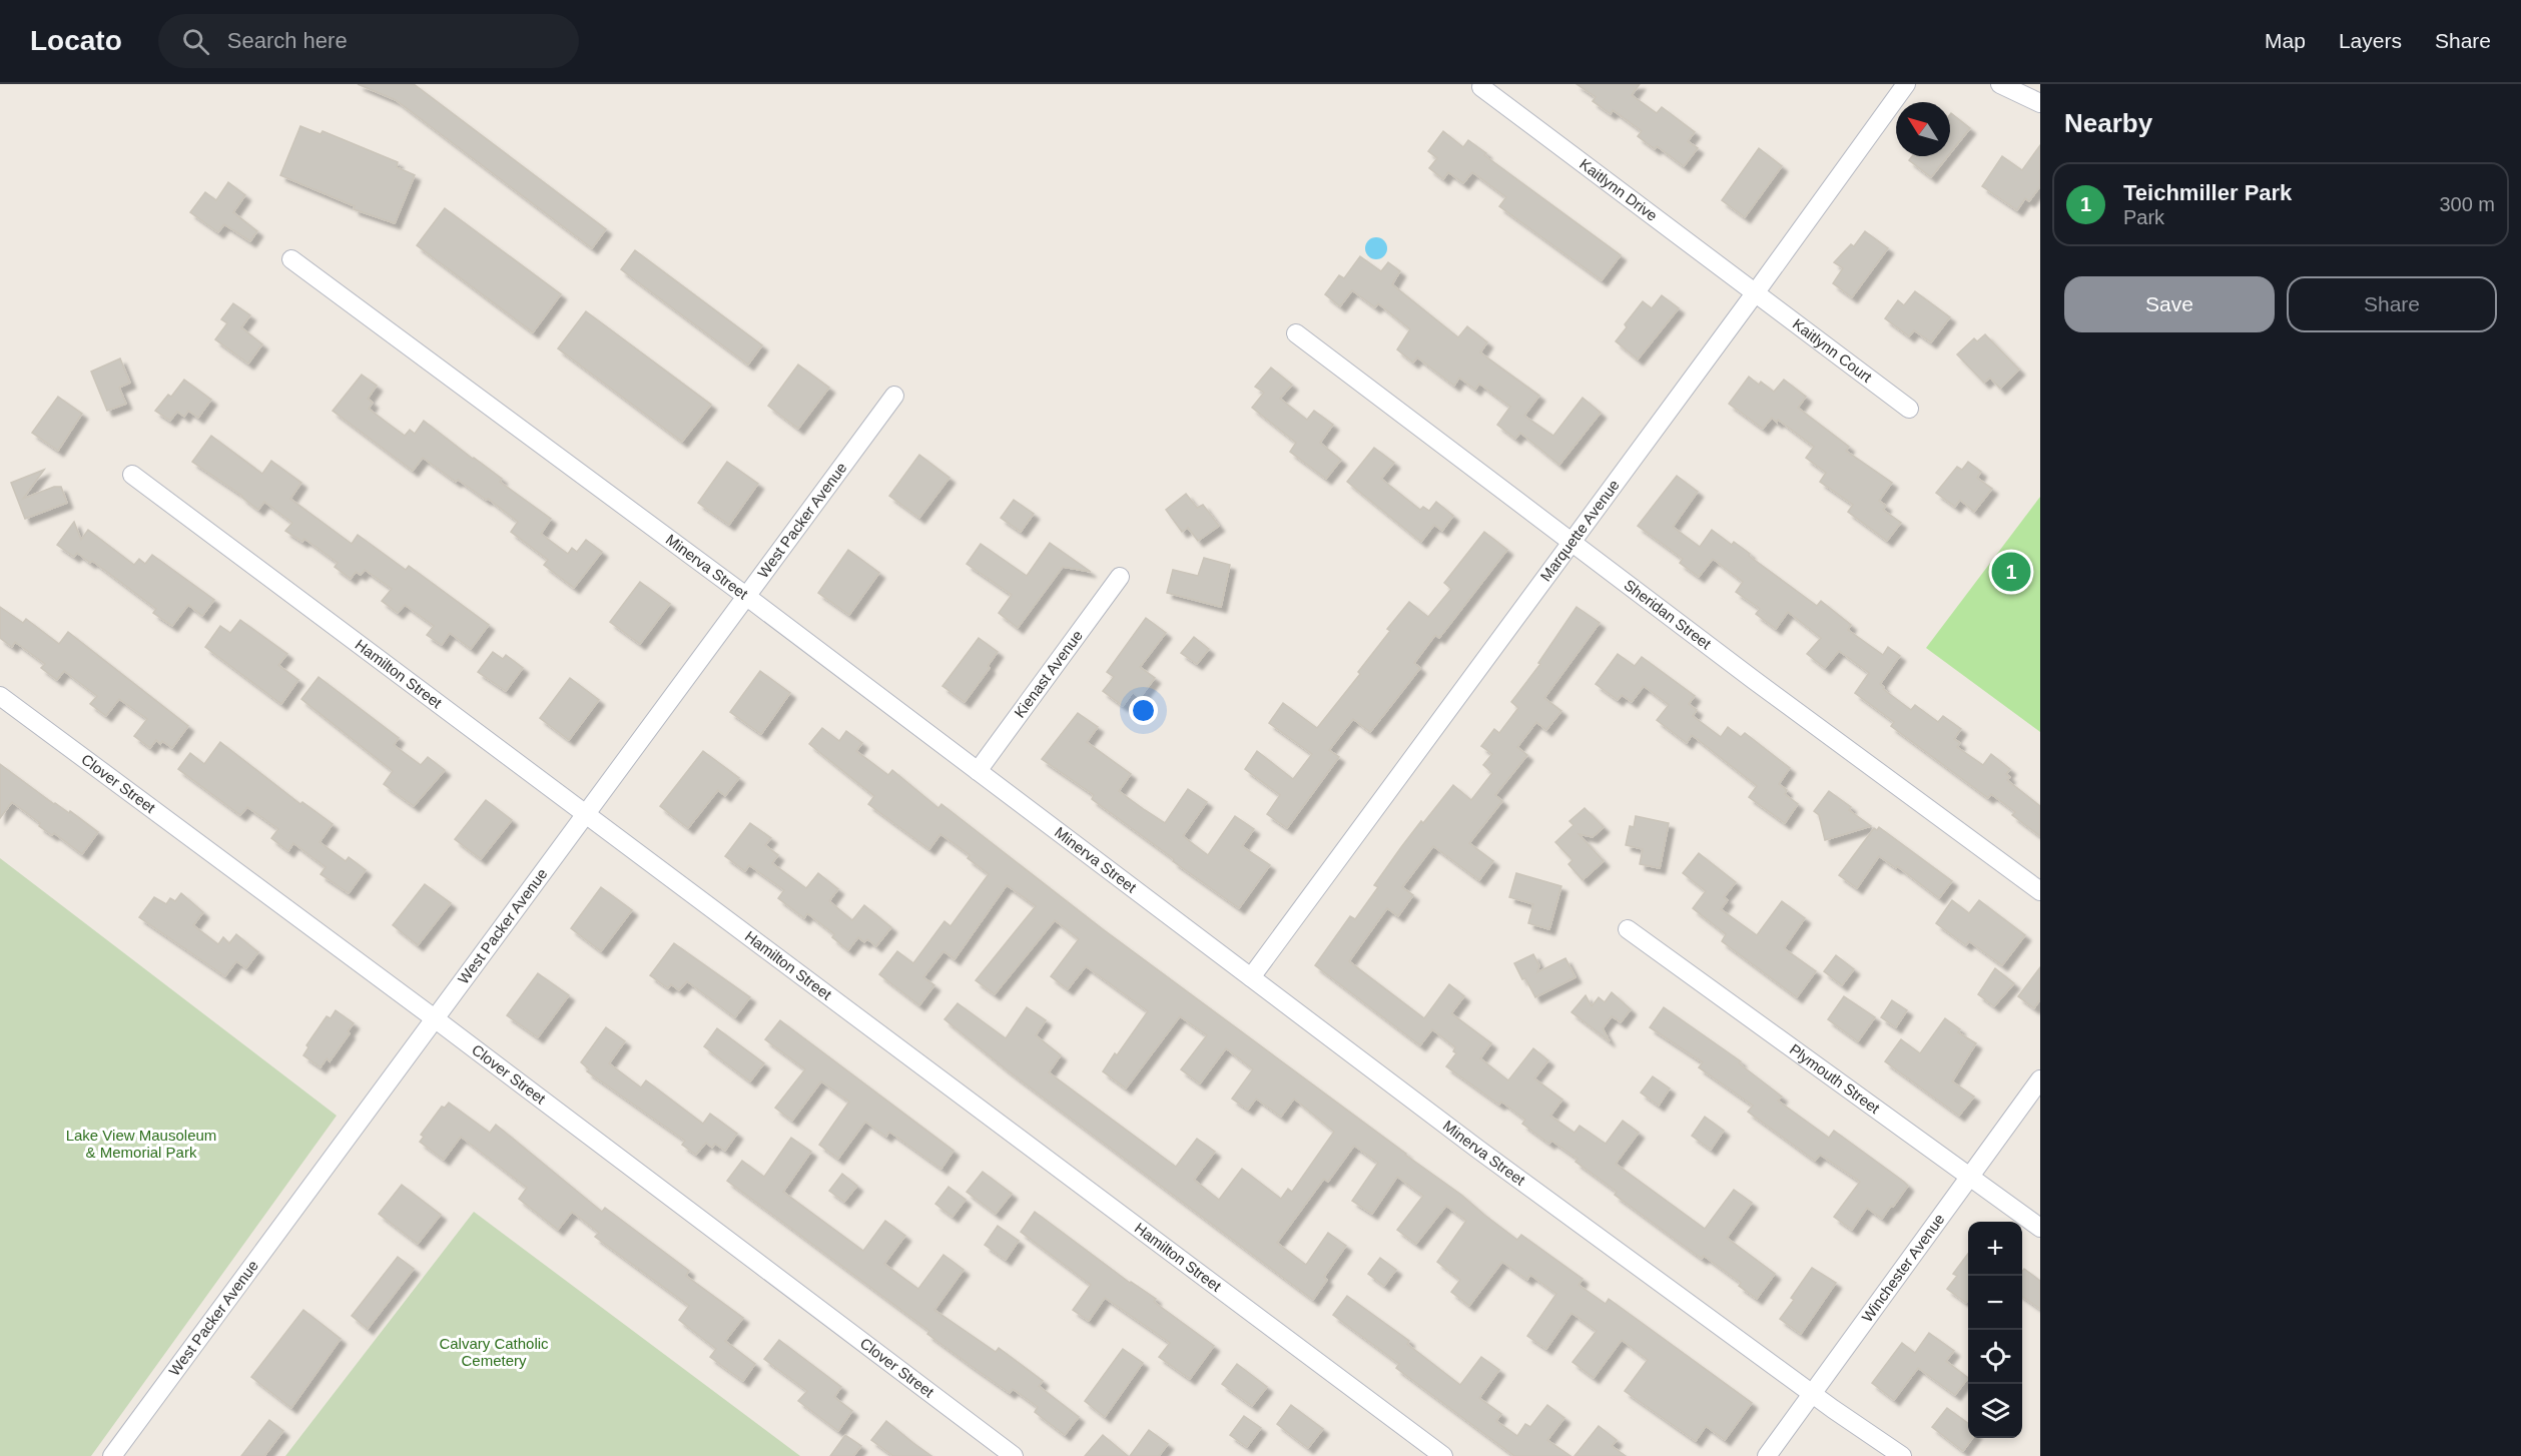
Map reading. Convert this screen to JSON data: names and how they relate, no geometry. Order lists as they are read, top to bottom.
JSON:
{
  "streets": {
    "street": [
      "Kaitlynn Drive",
      "Kaitlynn Court",
      "West Packer Avenue",
      "Marquette Avenue",
      "Minerva Street",
      "Sheridan Street",
      "Hamilton Street",
      "Kienast Avenue",
      "Clover Street",
      "Plymouth Street",
      "Winchester Avenue"
    ]
  },
  "crossings": [
    ["Kaitlynn Drive", "Kaitlynn Court"],
    ["Kaitlynn Drive", "Marquette Avenue"],
    ["Kaitlynn Court", "Marquette Avenue"],
    ["West Packer Avenue", "Minerva Street"],
    ["West Packer Avenue", "Hamilton Street"],
    ["West Packer Avenue", "Clover Street"],
    ["Marquette Avenue", "Minerva Street"],
    ["Marquette Avenue", "Sheridan Street"],
    ["Minerva Street", "Kienast Avenue"],
    ["Minerva Street", "Winchester Avenue"],
    ["Plymouth Street", "Winchester Avenue"]
  ],
  "parks": ["Lake View Mausoleum & Memorial Park", "Calvary Catholic Cemetery"],
  "north": "top left",
  "page": {
    "header": "Locato",
    "search": "Search here",
    "nav": ["Map", "Layers", "Share"],
    "heading": "Nearby",
    "list": [
      {
        "mark": "1",
        "name": "Teichmiller Park",
        "note": "Park",
        "value": "300 m"
      }
    ],
    "buttons": ["Save", "Share"],
    "pins": "1",
    "map_buttons": ["+", "−"]
  }
}
